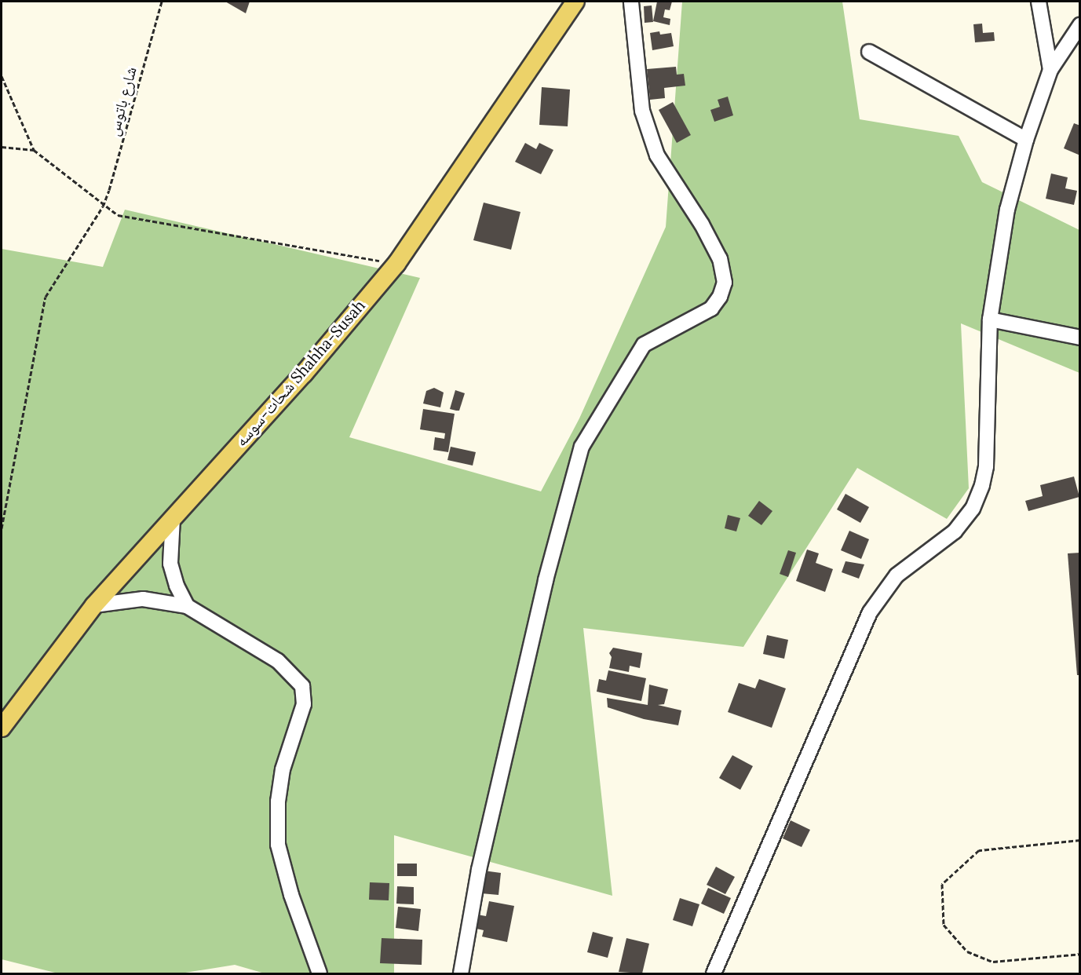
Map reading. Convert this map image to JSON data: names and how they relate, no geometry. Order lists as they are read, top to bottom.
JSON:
{
  "streets": {
    "main road": ["شحات-سوسه Shahha-Susah"],
    "path": ["شارع باتوس"]
  }
}
